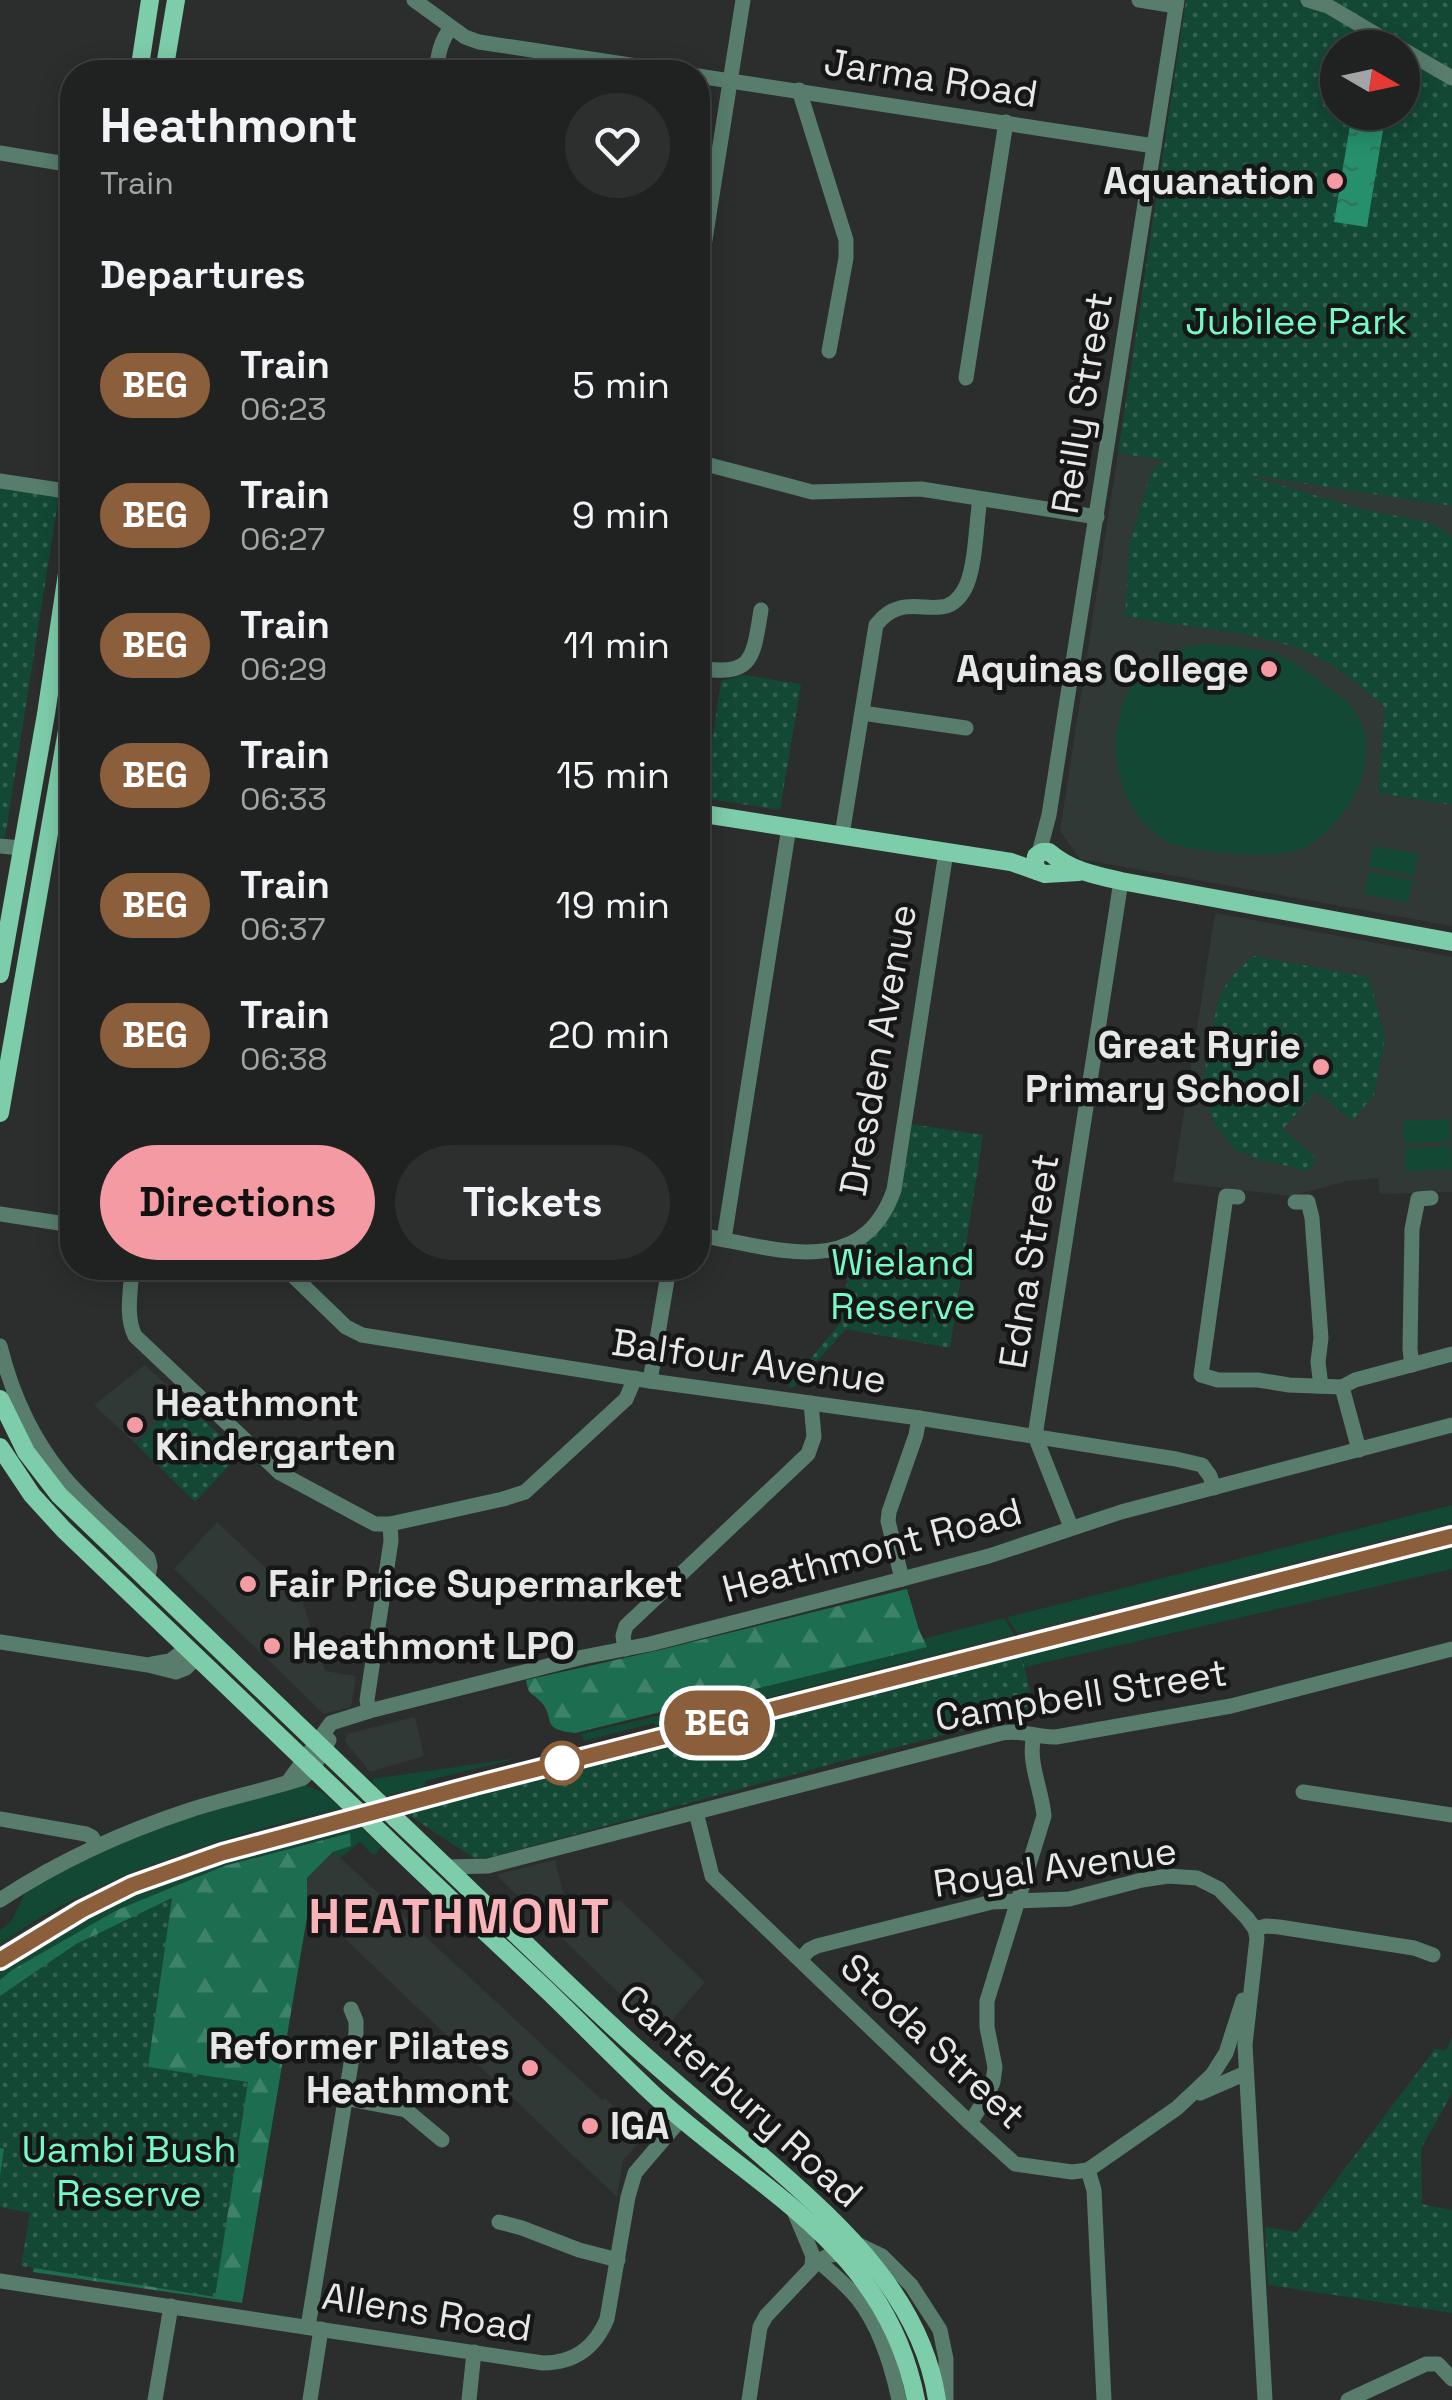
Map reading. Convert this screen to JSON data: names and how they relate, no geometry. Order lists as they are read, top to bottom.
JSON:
{
  "streets": {
    "main road": ["Canterbury Road"],
    "street": [
      "Jarma Road",
      "Reilly Street",
      "Dresden Avenue",
      "Edna Street",
      "Balfour Avenue",
      "Heathmont Road",
      "Campbell Street",
      "Royal Avenue",
      "Stoda Street",
      "Allens Road"
    ]
  },
  "crossings": [
    ["Jarma Road", "Reilly Street"],
    ["Edna Street", "Balfour Avenue"],
    ["Edna Street", "Heathmont Road"],
    ["Balfour Avenue", "Heathmont Road"],
    ["Campbell Street", "Stoda Street"],
    ["Campbell Street", "Canterbury Road"],
    ["Royal Avenue", "Stoda Street"],
    ["Canterbury Road", "Allens Road"]
  ],
  "districts": ["HEATHMONT"],
  "parks": ["Jubilee Park", "Wieland Reserve", "Uambi Bush Reserve"],
  "places": [
    "Aquanation",
    "Aquinas College",
    "Great Ryrie Primary School",
    "Heathmont Kindergarten",
    "Fair Price Supermarket",
    "Heathmont LPO",
    "Reformer Pilates Heathmont",
    "IGA"
  ],
  "north": "right",
  "page": {
    "on_map": "BEG",
    "heading": [
      ["Heathmont", "Train"],
      "Departures"
    ],
    "list": [
      {
        "mark": "BEG",
        "name": "Train",
        "note": "06:23",
        "value": "5 min"
      },
      {
        "mark": "BEG",
        "name": "Train",
        "note": "06:27",
        "value": "9 min"
      },
      {
        "mark": "BEG",
        "name": "Train",
        "note": "06:29",
        "value": "11 min"
      },
      {
        "mark": "BEG",
        "name": "Train",
        "note": "06:33",
        "value": "15 min"
      },
      {
        "mark": "BEG",
        "name": "Train",
        "note": "06:37",
        "value": "19 min"
      },
      {
        "mark": "BEG",
        "name": "Train",
        "note": "06:38",
        "value": "20 min"
      }
    ],
    "buttons": ["Directions", "Tickets"]
  }
}
